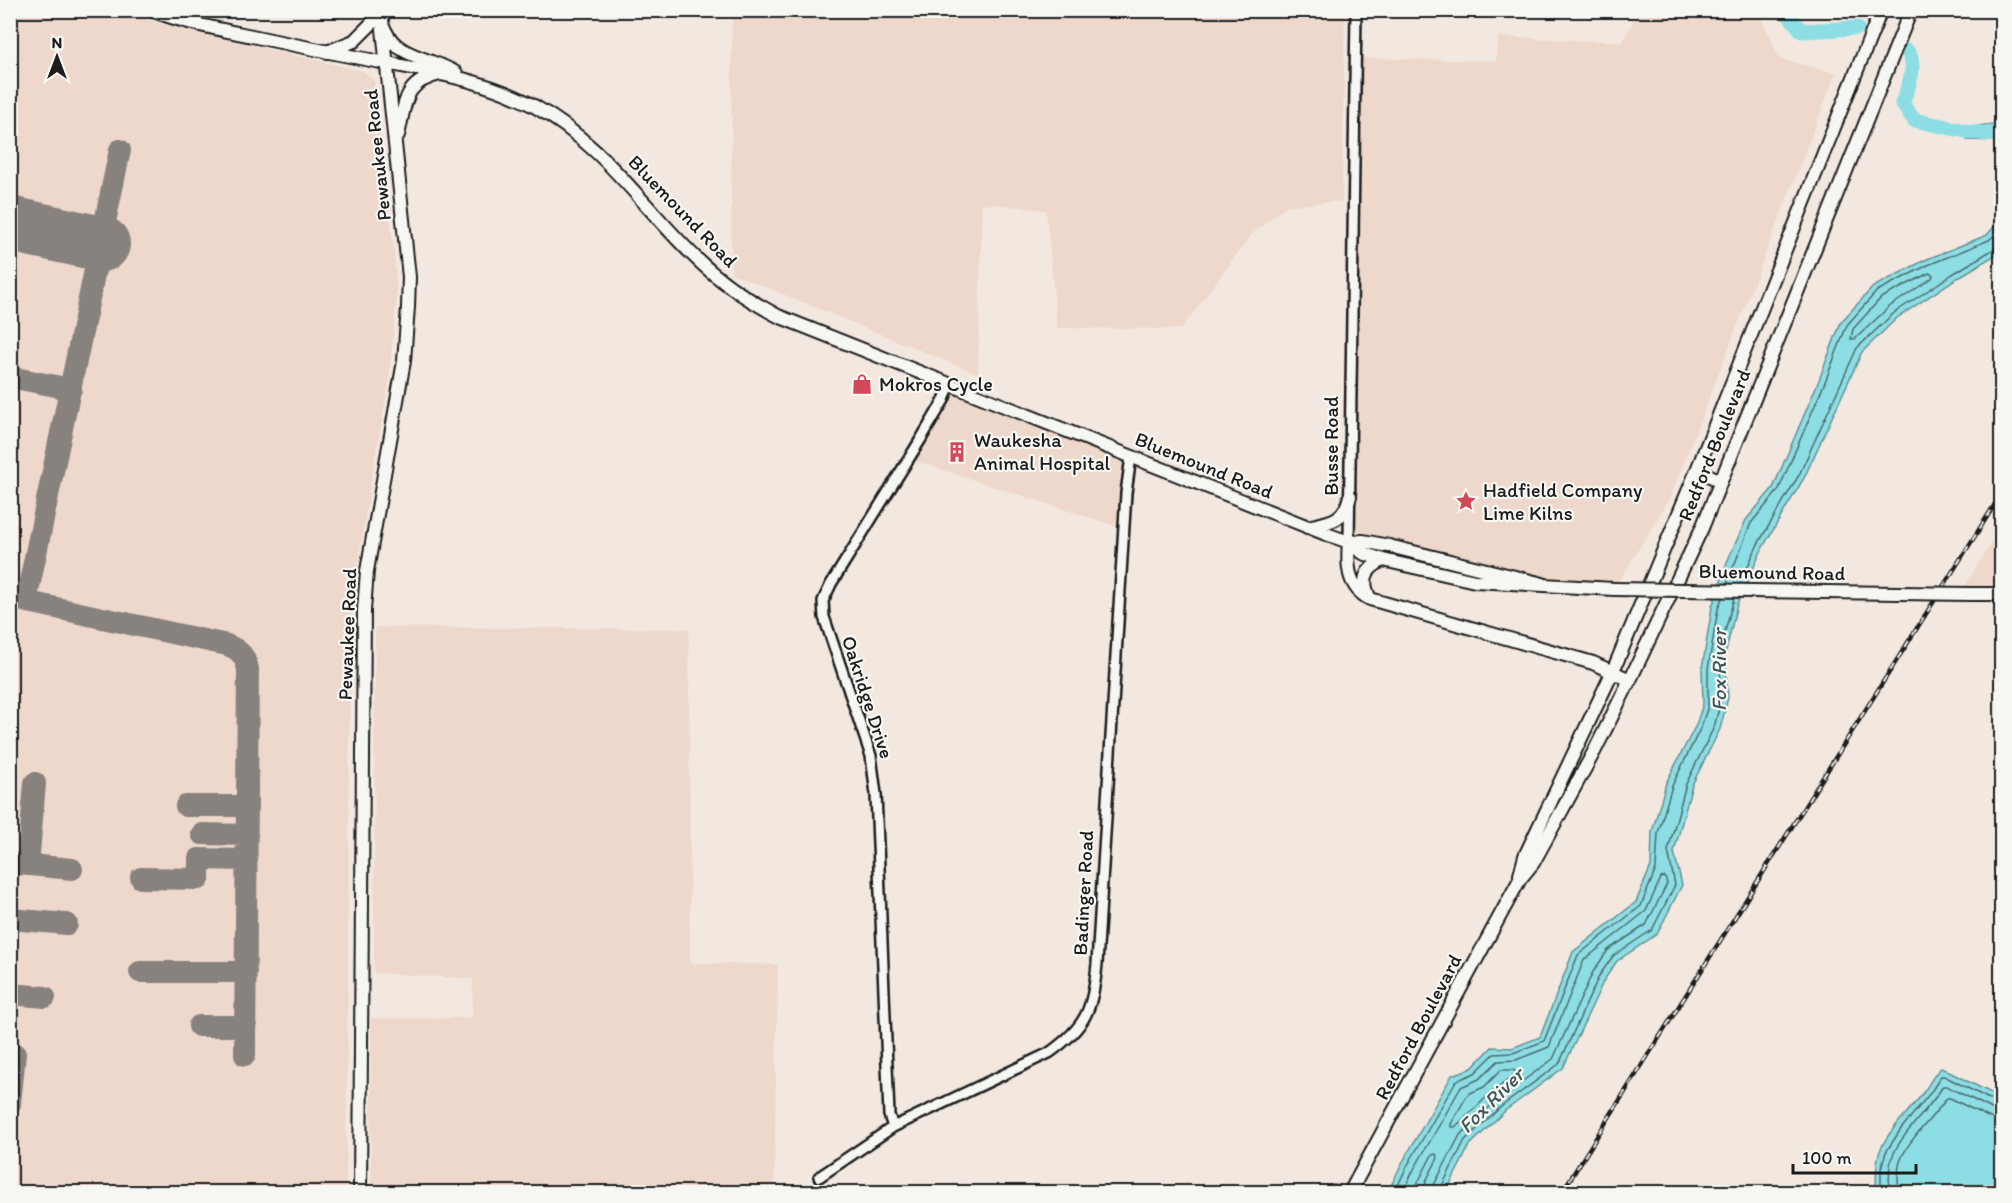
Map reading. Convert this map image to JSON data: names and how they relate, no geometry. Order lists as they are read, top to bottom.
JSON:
{
  "streets": {
    "main road": [
      "Pewaukee Road",
      "Bluemound Road",
      "Redford Boulevard",
      "Busse Road"
    ],
    "street": ["Oakridge Drive", "Badinger Road"]
  },
  "crossings": [
    ["Pewaukee Road", "Bluemound Road"],
    ["Bluemound Road", "Busse Road"],
    ["Bluemound Road", "Oakridge Drive"],
    ["Bluemound Road", "Badinger Road"],
    ["Oakridge Drive", "Badinger Road"]
  ],
  "water": ["Fox River"],
  "places": {
    "shop": ["Mokros Cycle"],
    "building": ["Waukesha Animal Hospital"],
    "place": ["Hadfield Company Lime Kilns"]
  },
  "scale_bar": "100 m",
  "north": "top"
}
